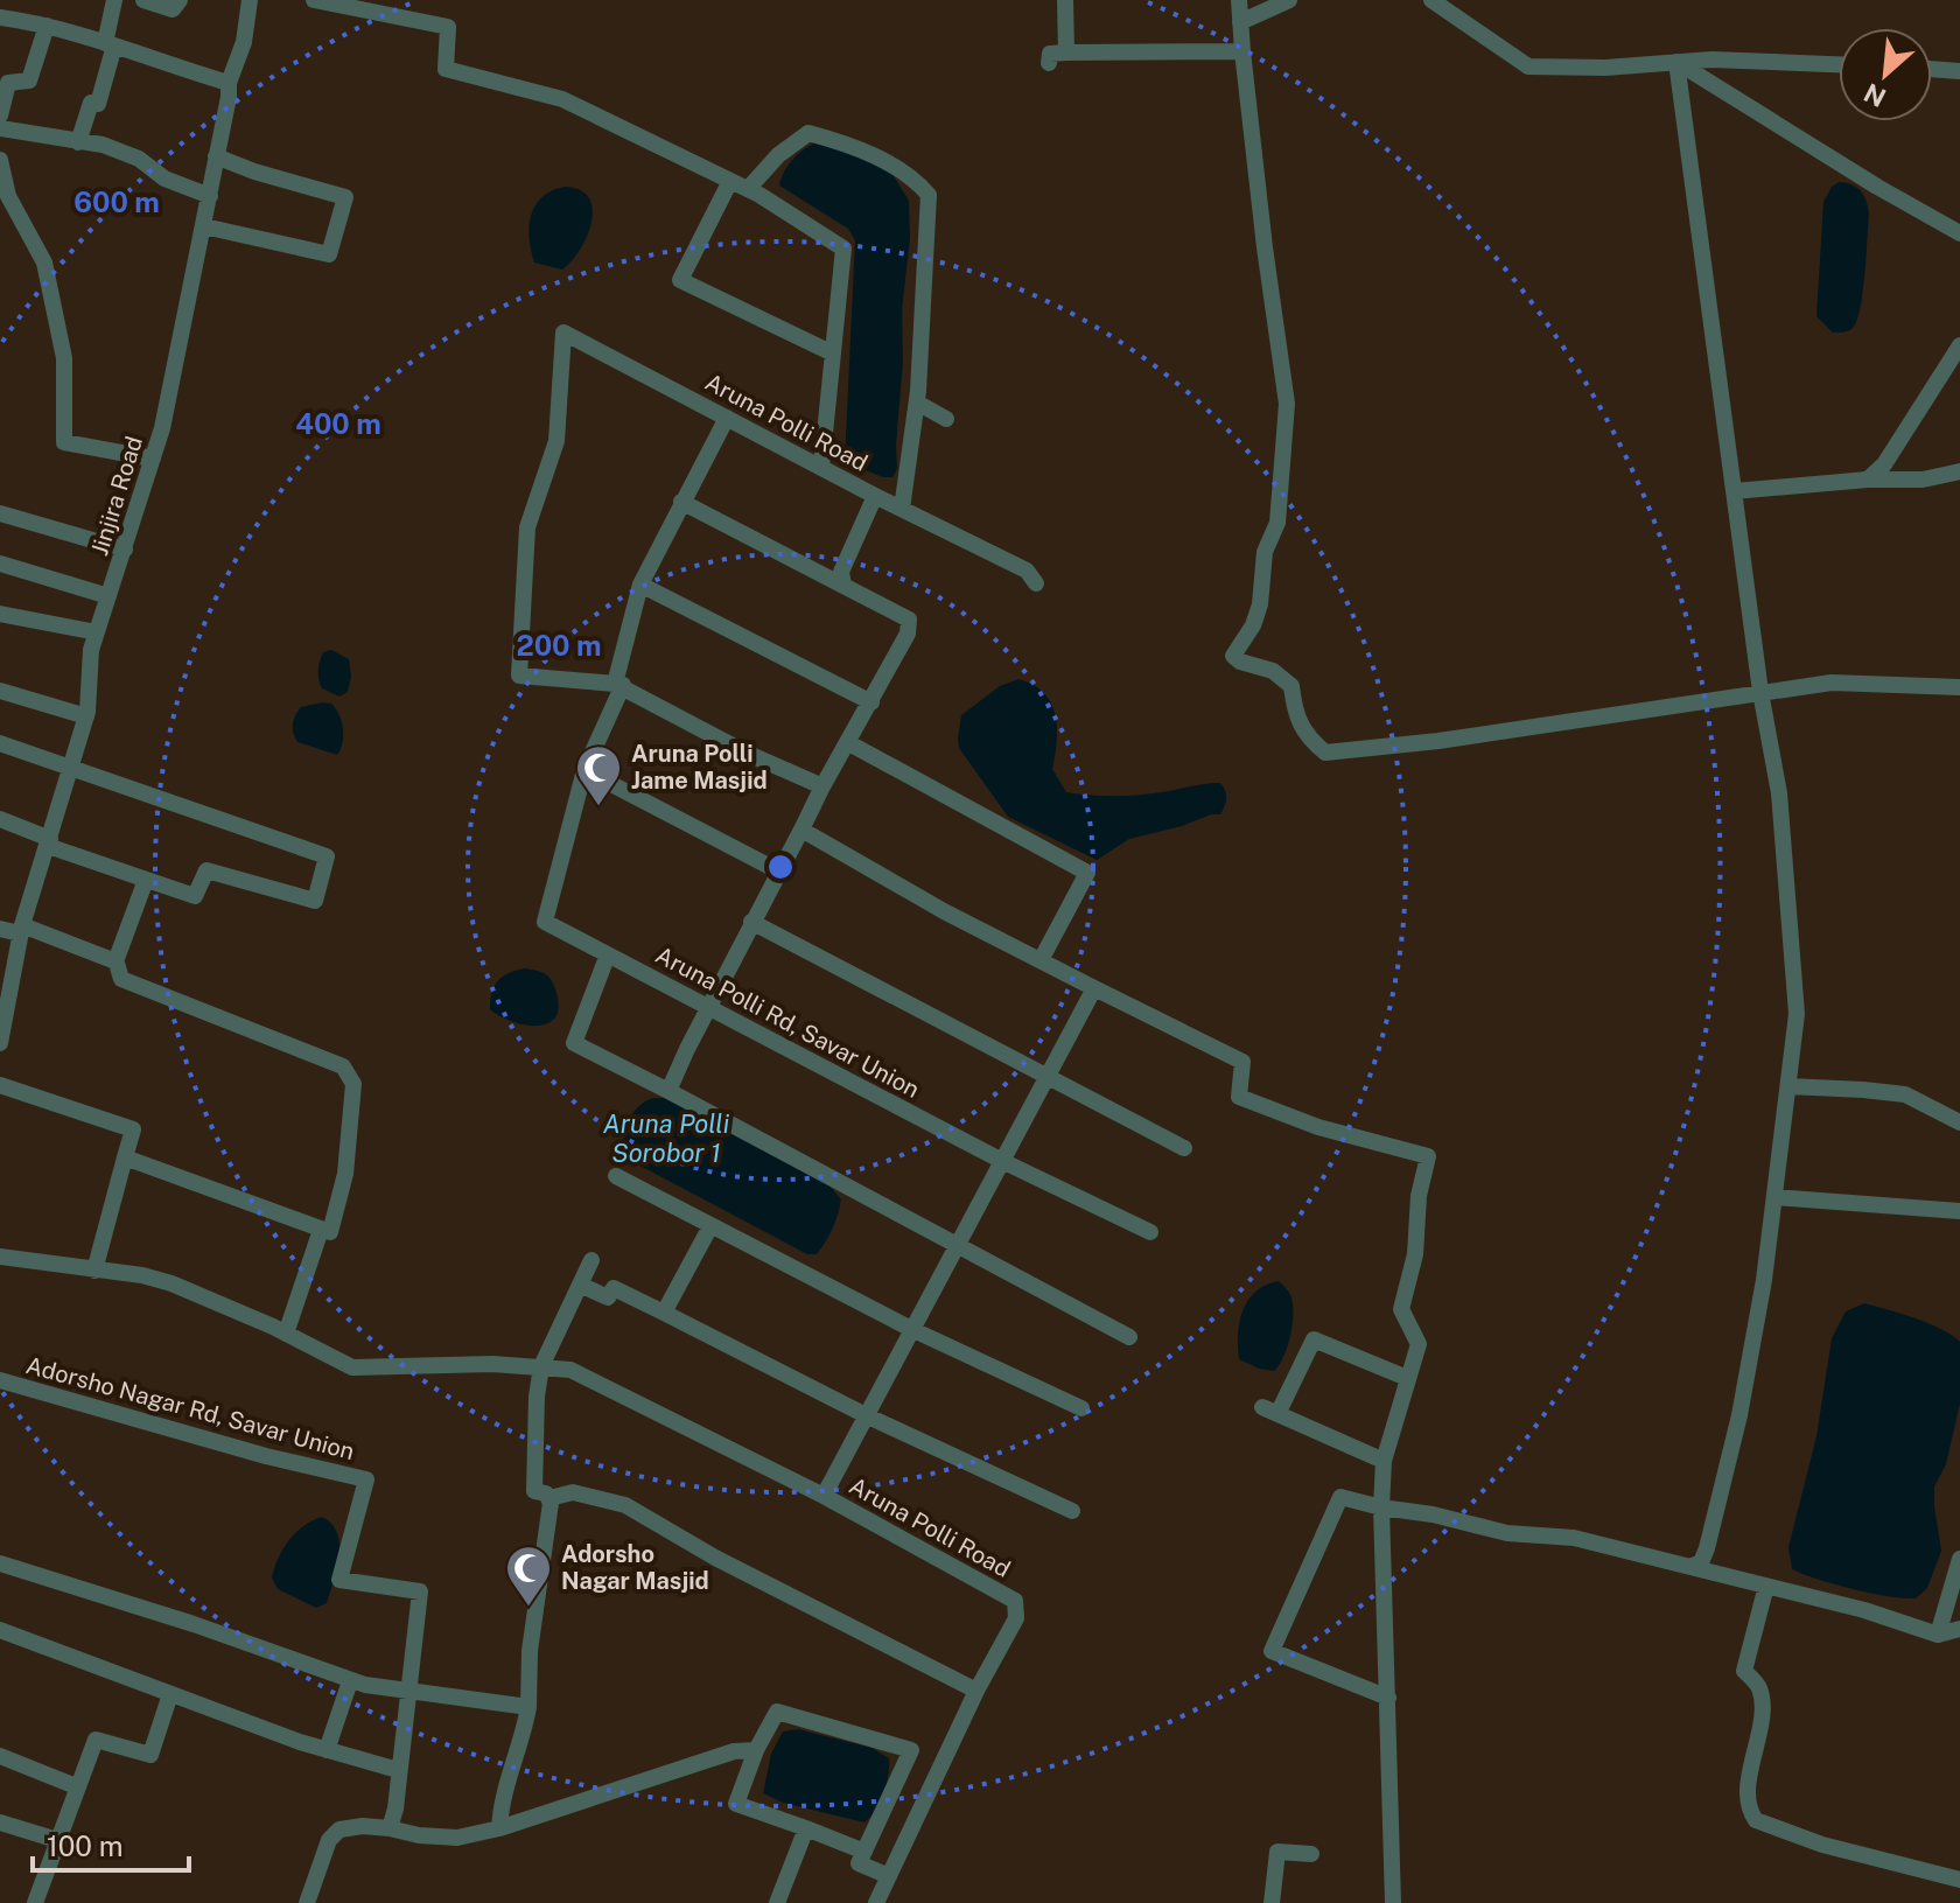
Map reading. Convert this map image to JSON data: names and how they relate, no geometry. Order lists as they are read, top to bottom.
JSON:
{
  "streets": {
    "street": [
      "Aruna Polli Road",
      "Jinjira Road",
      "Aruna Polli Rd, Savar Union",
      "Adorsho Nagar Rd, Savar Union"
    ]
  },
  "crossings": [
    ["Aruna Polli Road", "Aruna Polli Rd, Savar Union"]
  ],
  "water": ["Aruna Polli Sorobor 1"],
  "places": {
    "mosque": ["Aruna Polli Jame Masjid", "Adorsho Nagar Masjid"]
  },
  "scale_bar": "100 m",
  "north": "bottom left",
  "rings": ["600 m", "400 m", "200 m"]
}
